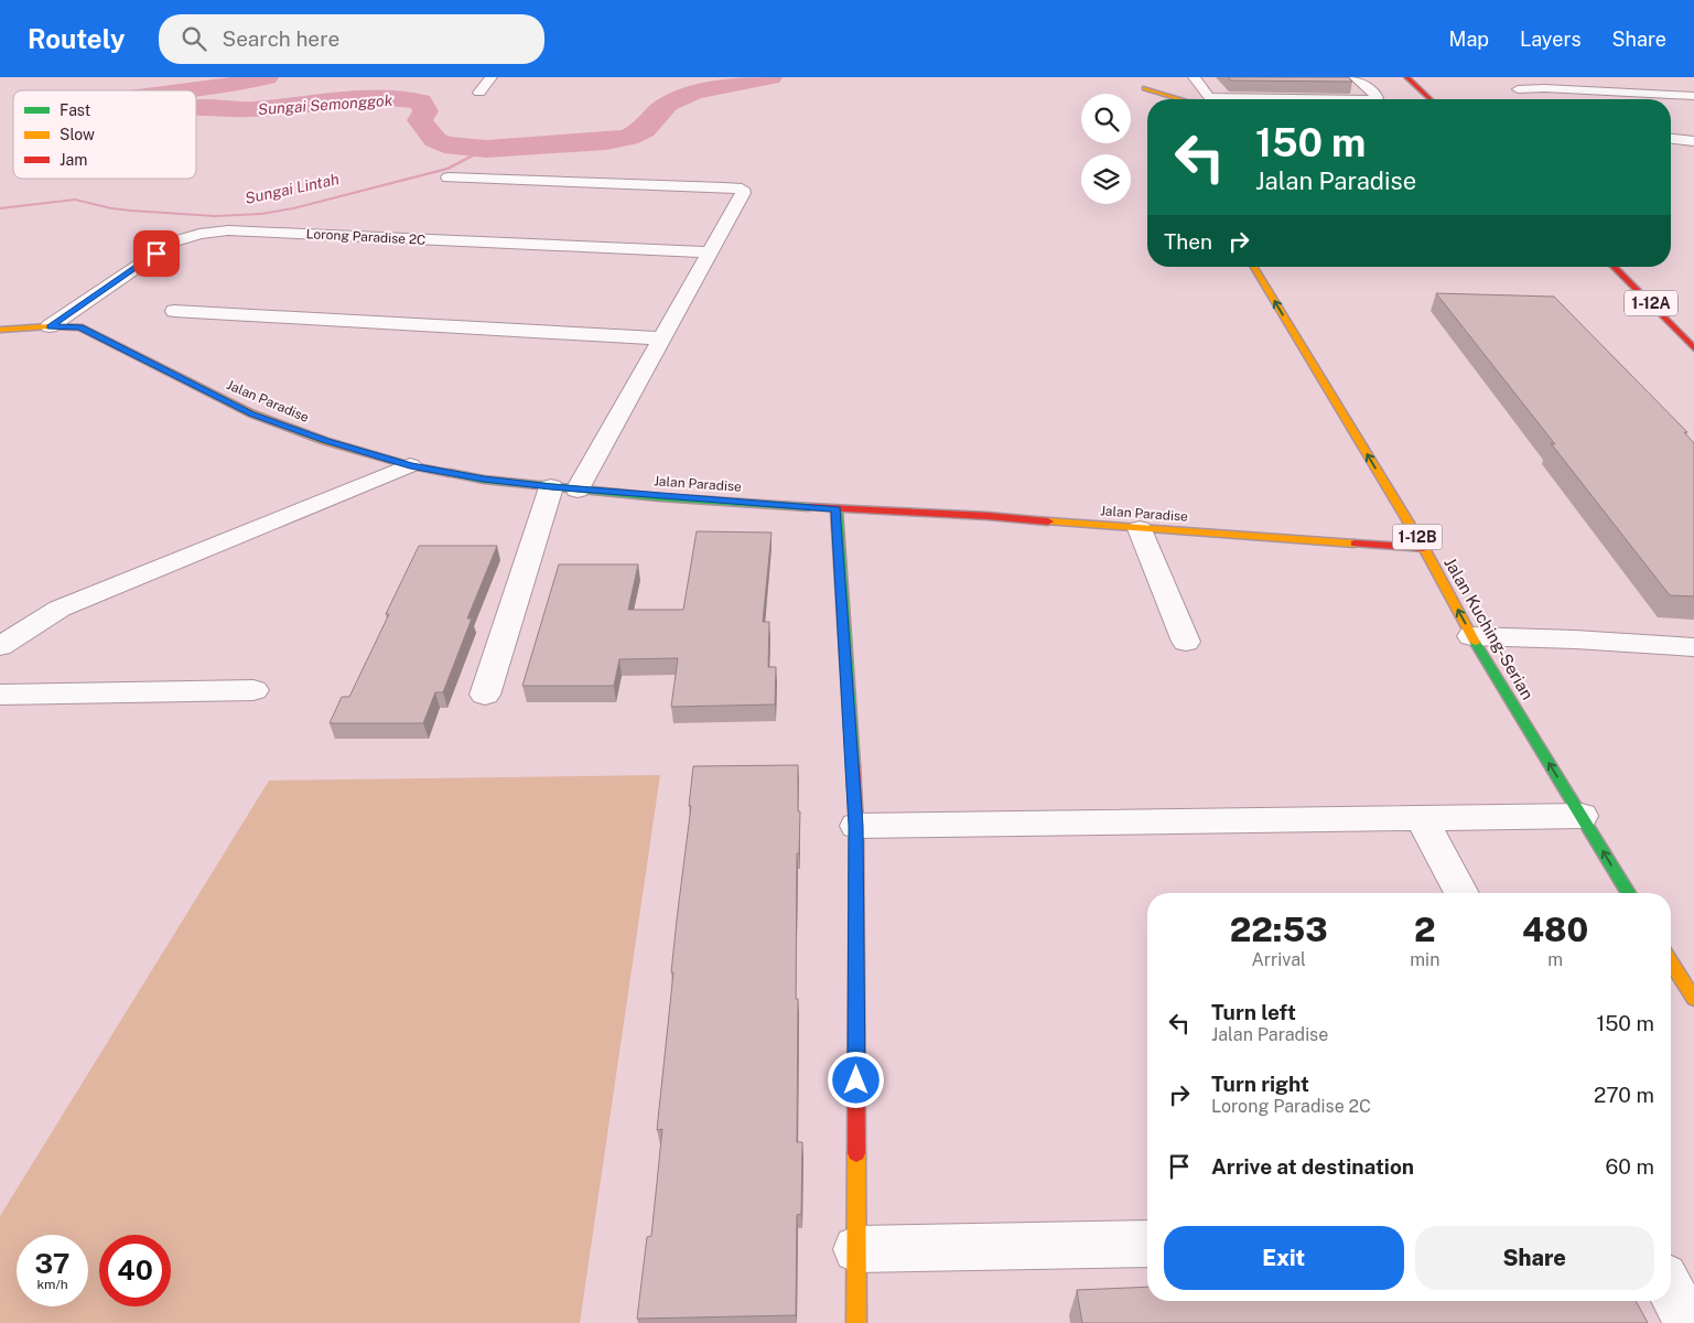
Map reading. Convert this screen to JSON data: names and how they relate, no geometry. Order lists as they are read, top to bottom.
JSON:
{
  "streets": {
    "main road": [
      "1-12A",
      "Jalan Paradise",
      "1-12B",
      "Jalan Kuching-Serian"
    ],
    "street": ["Lorong Paradise 2C"]
  },
  "crossings": [
    ["Lorong Paradise 2C", "Jalan Paradise"],
    ["Jalan Paradise", "Jalan Kuching-Serian"]
  ],
  "one_way": ["Jalan Kuching-Serian"],
  "water": ["Sungai Semonggok", "Sungai Lintah"],
  "legend": ["Fast", "Slow", "Jam"],
  "page": {
    "header": "Routely",
    "search": "Search here",
    "nav": ["Map", "Layers", "Share"],
    "turn": ["150 m", "Jalan Paradise"],
    "then": "Then",
    "eta": [
      "22:53",
      "Arrival",
      "2",
      "min",
      "480",
      "m"
    ],
    "list": [
      {
        "name": "Turn left",
        "note": "Jalan Paradise",
        "value": "150 m"
      },
      {
        "name": "Turn right",
        "note": "Lorong Paradise 2C",
        "value": "270 m"
      },
      {
        "name": "Arrive at destination",
        "value": "60 m"
      }
    ],
    "buttons": ["Exit", "Share"],
    "speed": "37 km/h",
    "limit": "40"
  }
}
